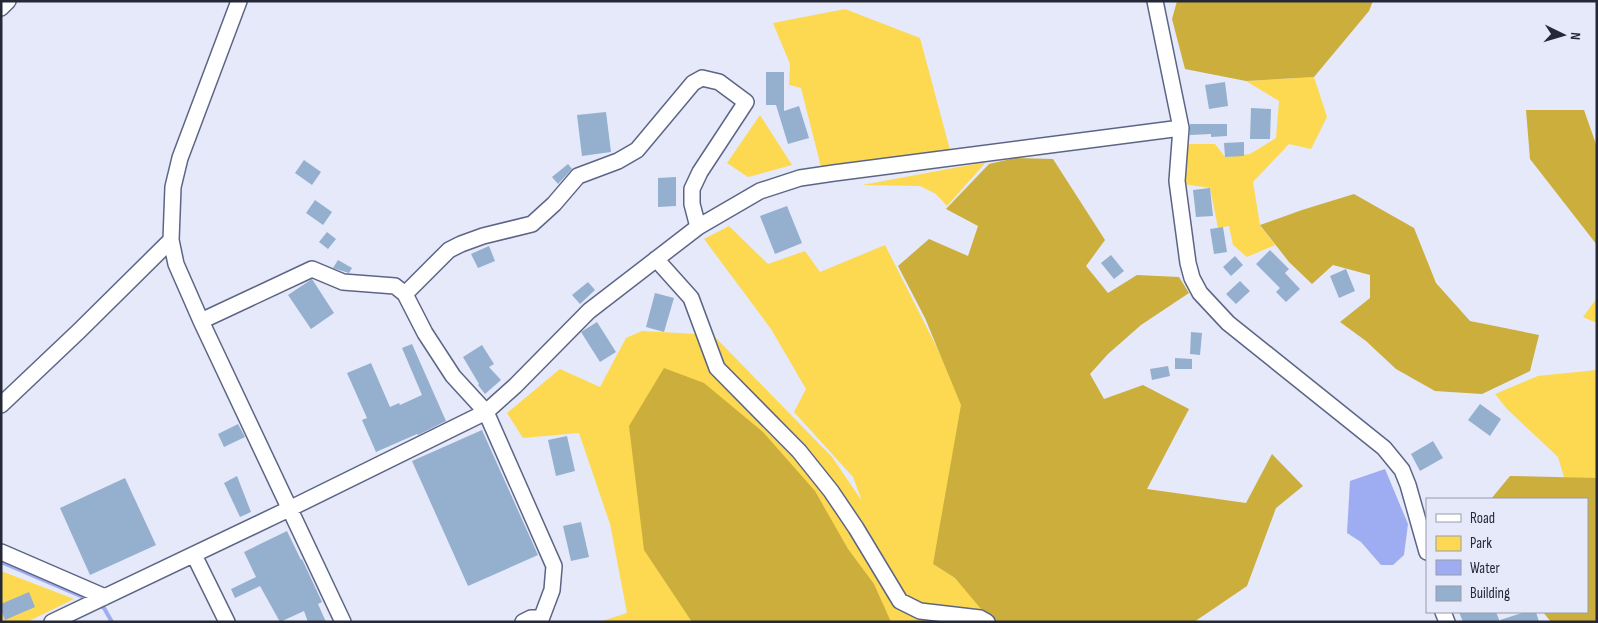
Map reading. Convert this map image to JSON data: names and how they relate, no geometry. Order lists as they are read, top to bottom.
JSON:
{
  "legend": [
    "Road",
    "Park",
    "Water",
    "Building"
  ],
  "north": "right"
}
